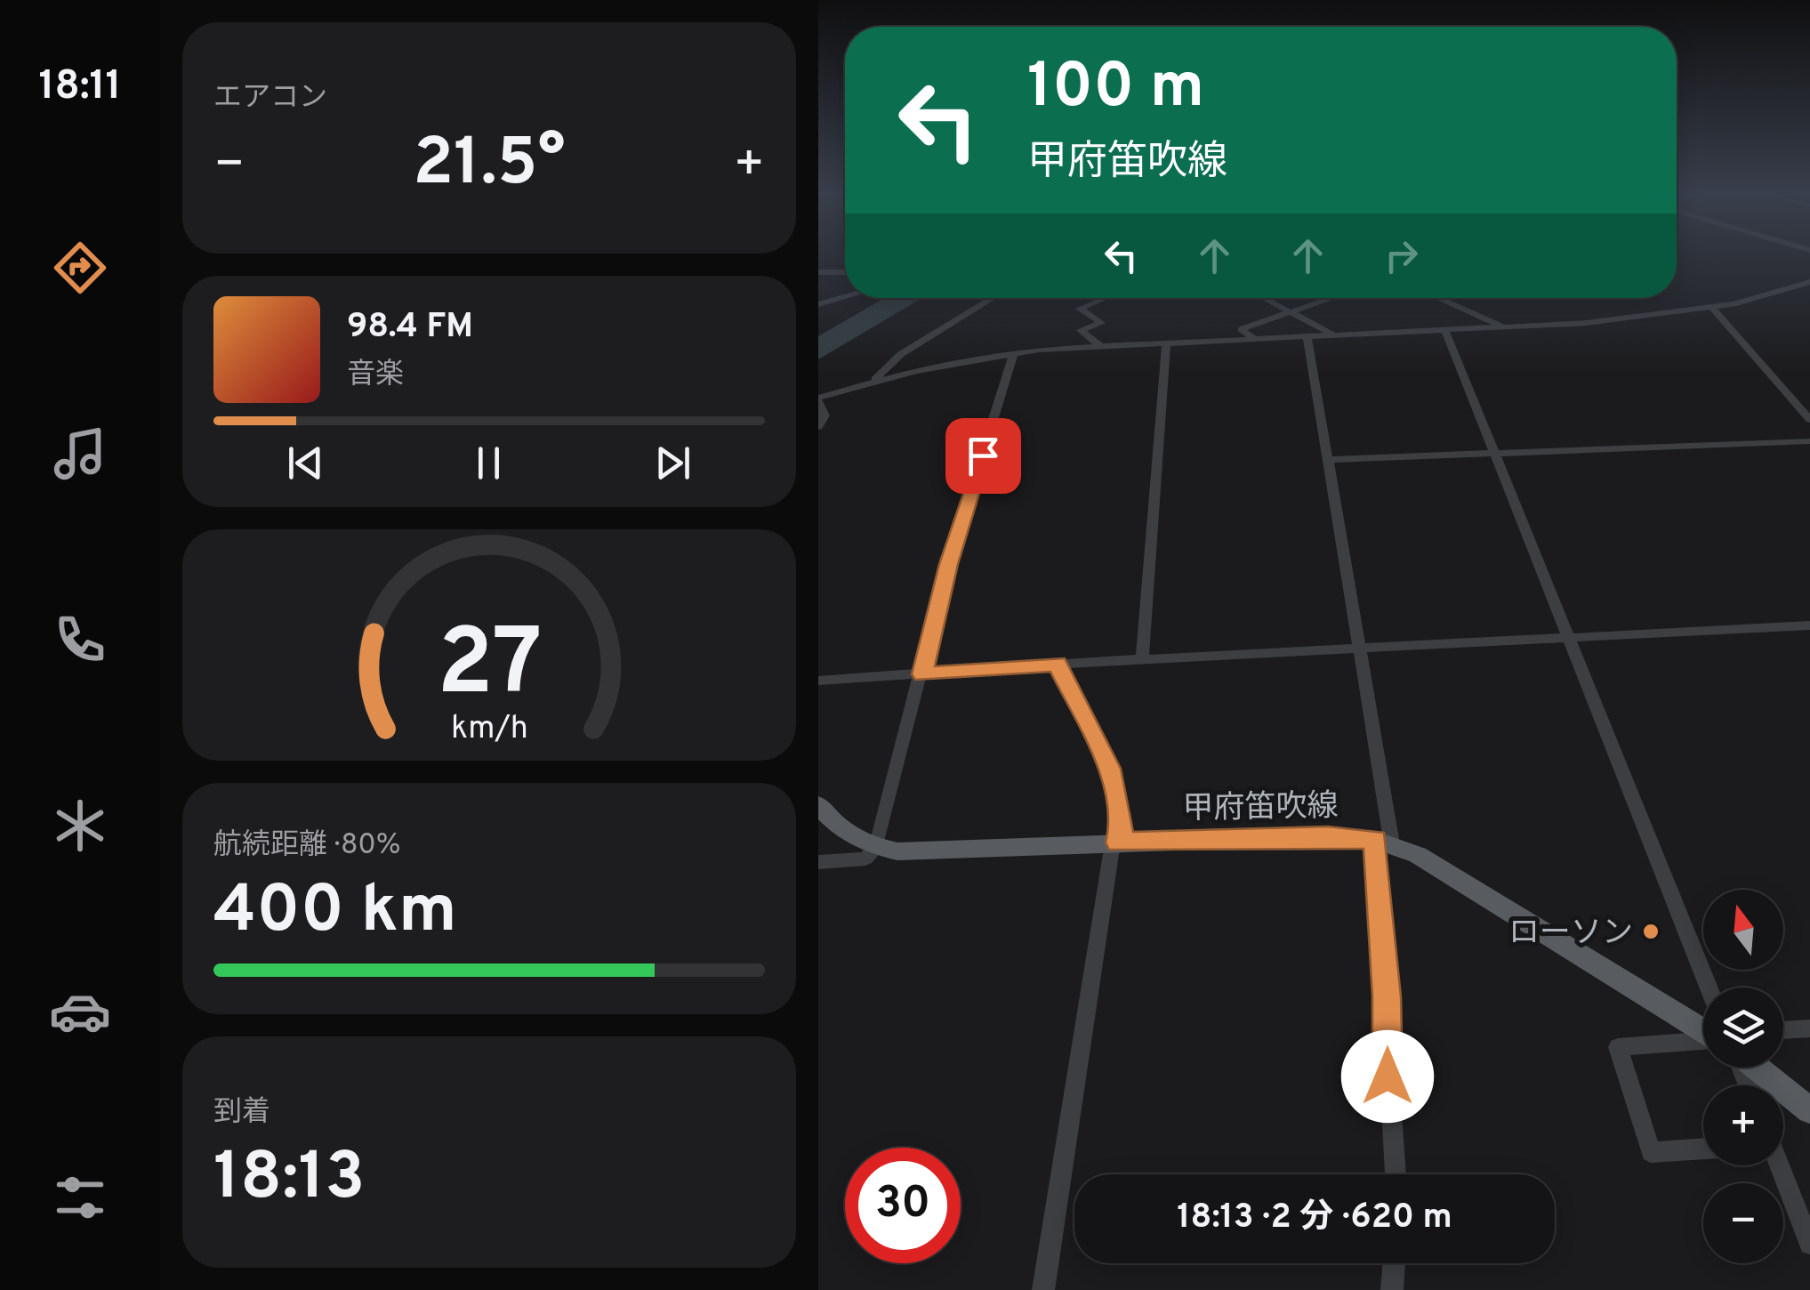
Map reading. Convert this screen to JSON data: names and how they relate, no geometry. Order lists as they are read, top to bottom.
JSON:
{
  "streets": {
    "main road": ["甲府笛吹線"]
  },
  "places": ["ローソン"],
  "north": "top",
  "page": {
    "tabs": "18:11",
    "tile": [
      "エアコン",
      ["航続距離 · 80%", "400 km"],
      ["到着", "18:13"]
    ],
    "turn": ["100 m", "甲府笛吹線"],
    "heat": ["−", "21.5°", "+"],
    "song": ["98.4 FM", "音楽"],
    "map_buttons": ["+", "−"],
    "limit": "30",
    "trip": "18:13 · 2 分 · 620 m",
    "gauge": ["27", "km/h"]
  }
}
